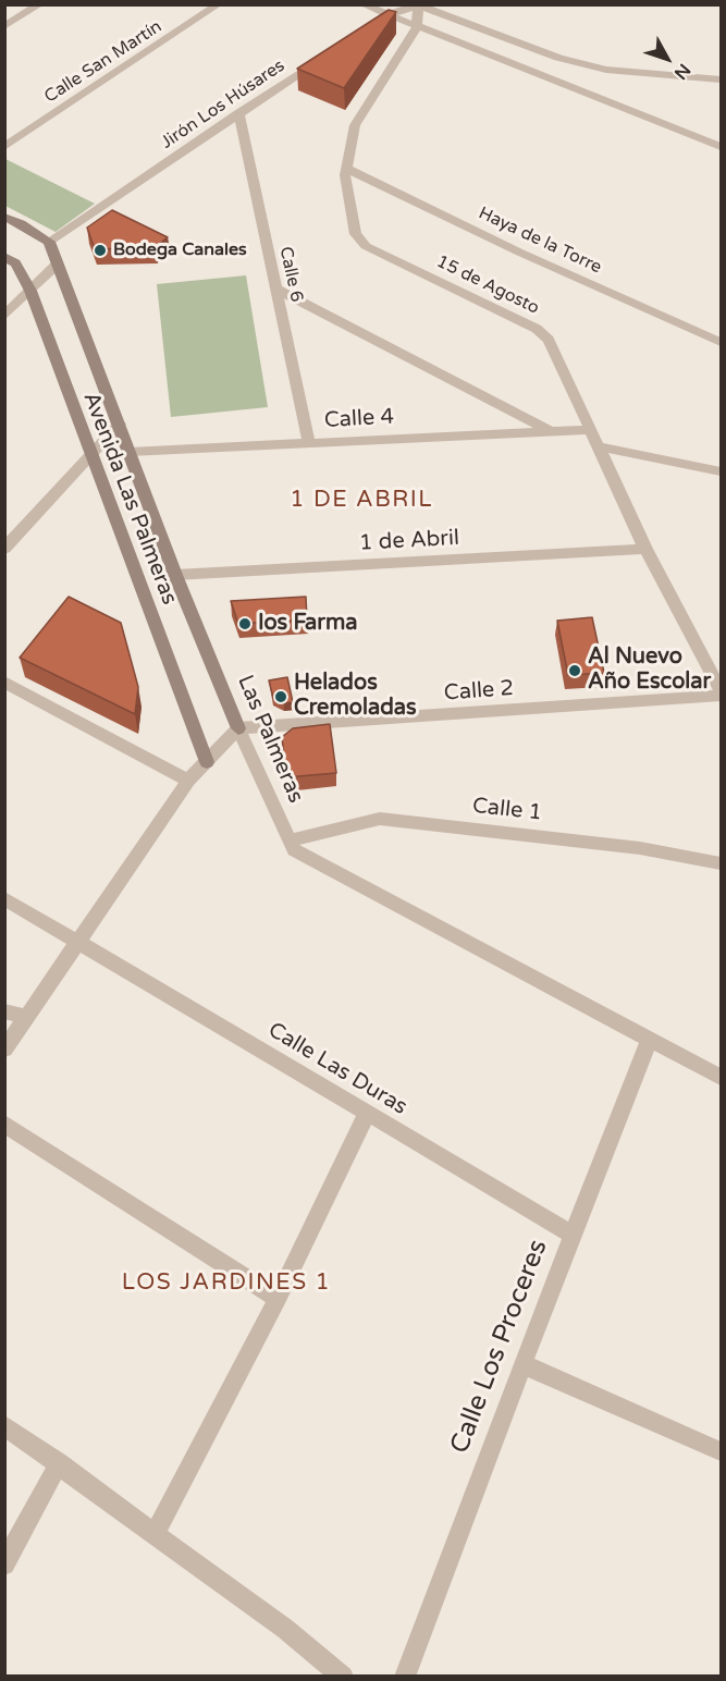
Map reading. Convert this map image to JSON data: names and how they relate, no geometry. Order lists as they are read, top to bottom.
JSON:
{
  "streets": {
    "street": [
      "Calle San Martín",
      "Jirón Los Húsares",
      "Haya de la Torre",
      "Calle 6",
      "15 de Agosto",
      "Calle 4",
      "Avenida Las Palmeras",
      "1 de Abril",
      "Calle 2",
      "Las Palmeras",
      "Calle 1",
      "Calle Las Duras",
      "Calle Los Proceres"
    ]
  },
  "crossings": [
    ["Jirón Los Húsares", "Calle 6"],
    ["Jirón Los Húsares", "Las Palmeras"],
    ["Haya de la Torre", "15 de Agosto"],
    ["Calle 6", "Calle 4"],
    ["15 de Agosto", "Calle 4"],
    ["15 de Agosto", "1 de Abril"],
    ["Calle 4", "Las Palmeras"],
    ["1 de Abril", "Las Palmeras"],
    ["Calle 2", "Las Palmeras"],
    ["Las Palmeras", "Calle 1"],
    ["Las Palmeras", "Calle Los Proceres"],
    ["Calle Las Duras", "Calle Los Proceres"]
  ],
  "districts": ["1 DE ABRIL", "LOS JARDINES 1"],
  "places": [
    "Bodega Canales",
    "Ios Farma",
    "Al Nuevo Año Escolar",
    "Helados Cremoladas"
  ],
  "north": "bottom right"
}
